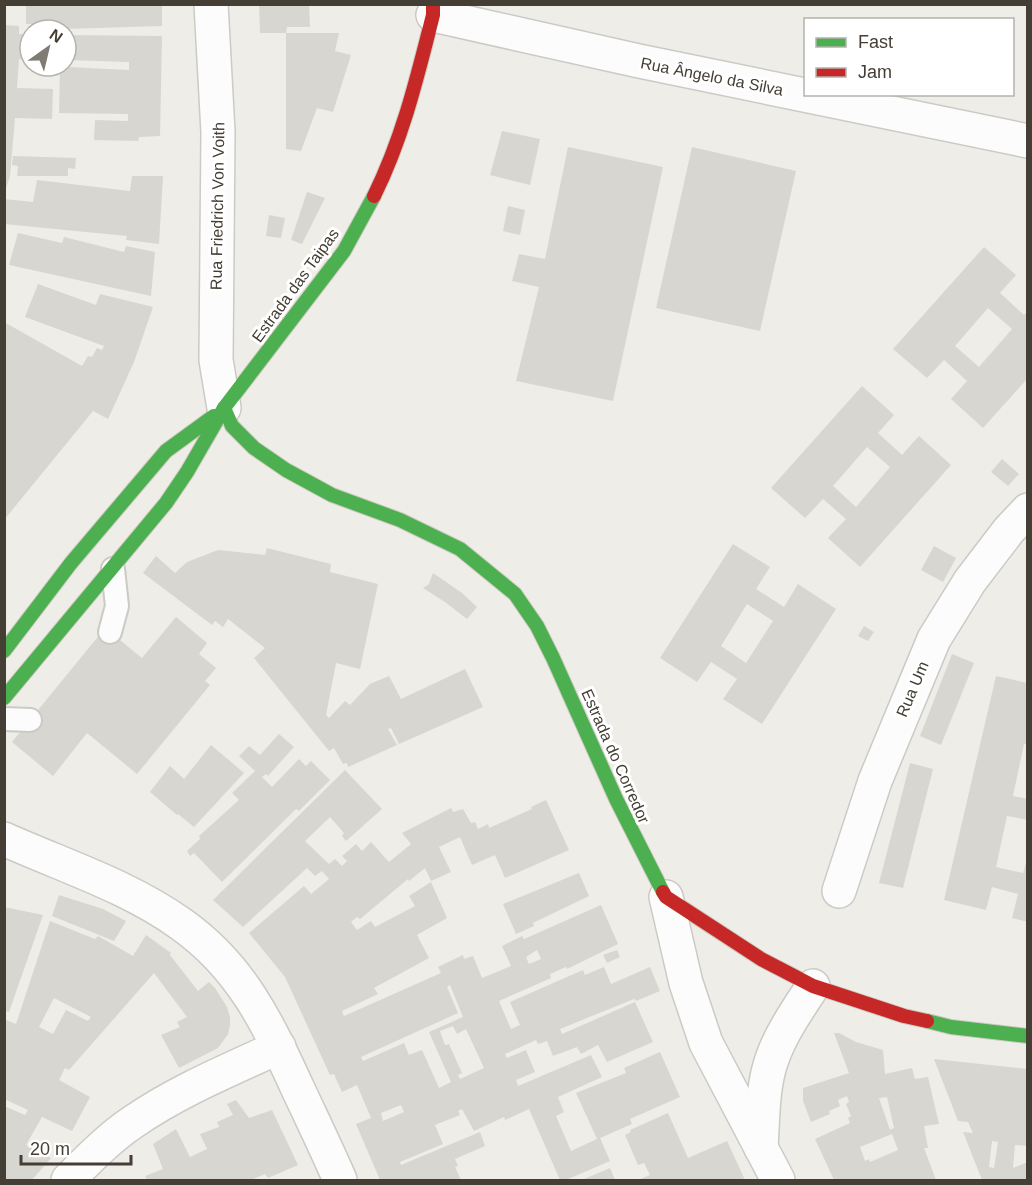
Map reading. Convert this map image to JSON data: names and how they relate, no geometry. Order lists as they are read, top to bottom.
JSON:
{
  "streets": {
    "main road": ["Estrada das Taipas", "Estrada do Corredor"],
    "street": ["Rua Ângelo da Silva", "Rua Friedrich Von Voith", "Rua Um"]
  },
  "crossings": [
    ["Rua Ângelo da Silva", "Estrada das Taipas"],
    ["Rua Friedrich Von Voith", "Estrada das Taipas"],
    ["Rua Friedrich Von Voith", "Estrada do Corredor"],
    ["Estrada das Taipas", "Estrada do Corredor"]
  ],
  "legend": ["Fast", "Jam"],
  "scale_bar": "20 m",
  "north": "top right"
}
